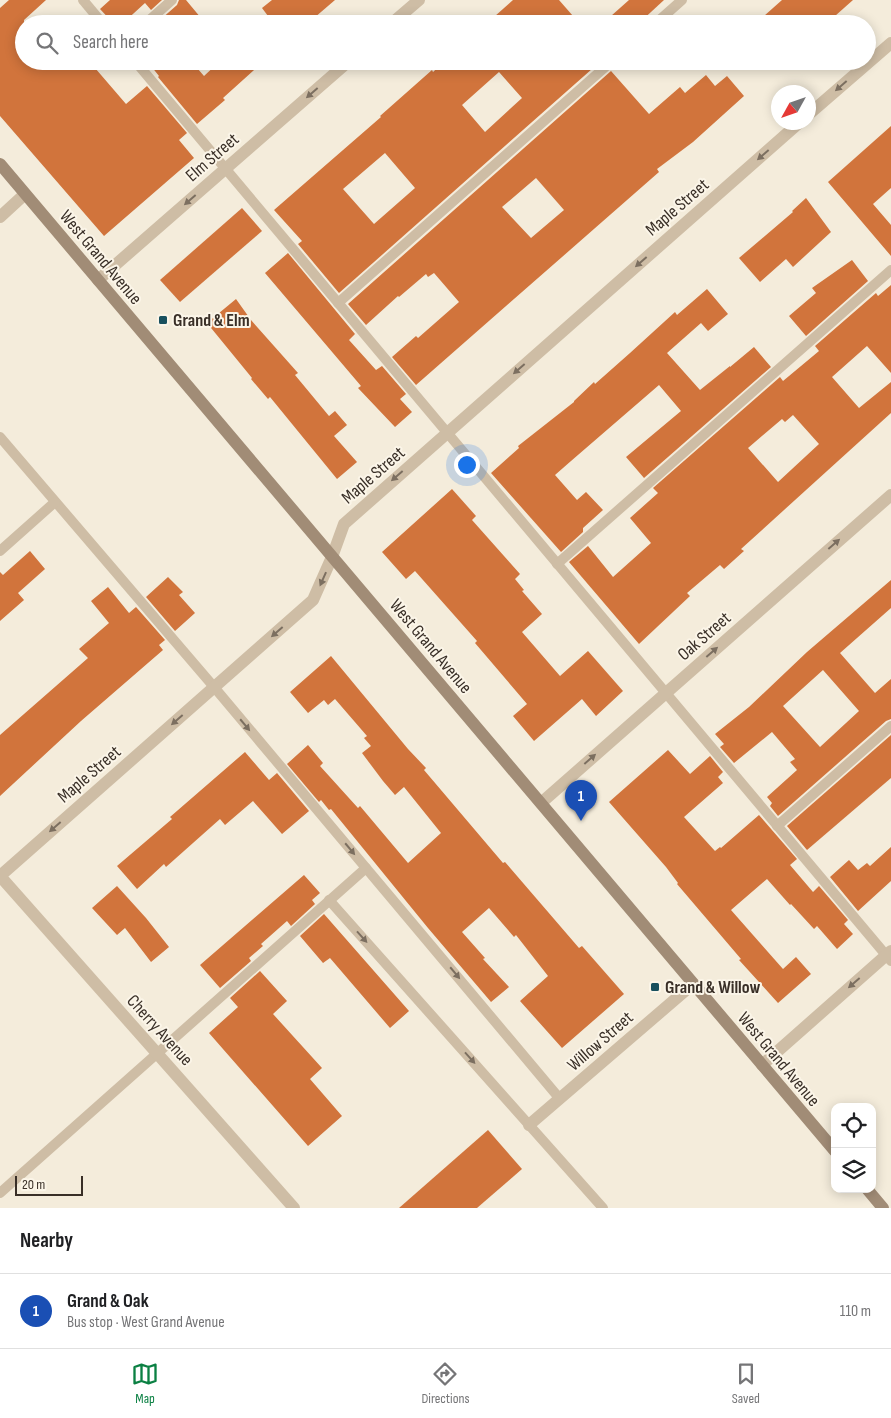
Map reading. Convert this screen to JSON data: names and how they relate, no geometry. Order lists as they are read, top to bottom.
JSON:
{
  "streets": {
    "main road": ["West Grand Avenue"],
    "street": [
      "Elm Street",
      "Maple Street",
      "Oak Street",
      "Cherry Avenue",
      "Willow Street"
    ]
  },
  "crossings": [
    ["Elm Street", "West Grand Avenue"],
    ["Maple Street", "West Grand Avenue"],
    ["Maple Street", "Cherry Avenue"],
    ["West Grand Avenue", "Oak Street"],
    ["West Grand Avenue", "Willow Street"]
  ],
  "one_way": ["Elm Street", "Maple Street", "Oak Street"],
  "places": {
    "transit": ["Grand & Elm", "Grand & Willow"]
  },
  "scale_bar": "20 m",
  "north": "bottom left",
  "page": {
    "search": "Search here",
    "pins": "1",
    "scale": "20 m",
    "heading": "Nearby",
    "list": [
      {
        "mark": "1",
        "name": "Grand & Oak",
        "note": "Bus stop · West Grand Avenue",
        "value": "110 m"
      }
    ],
    "nav": ["Map", "Directions", "Saved"]
  }
}
